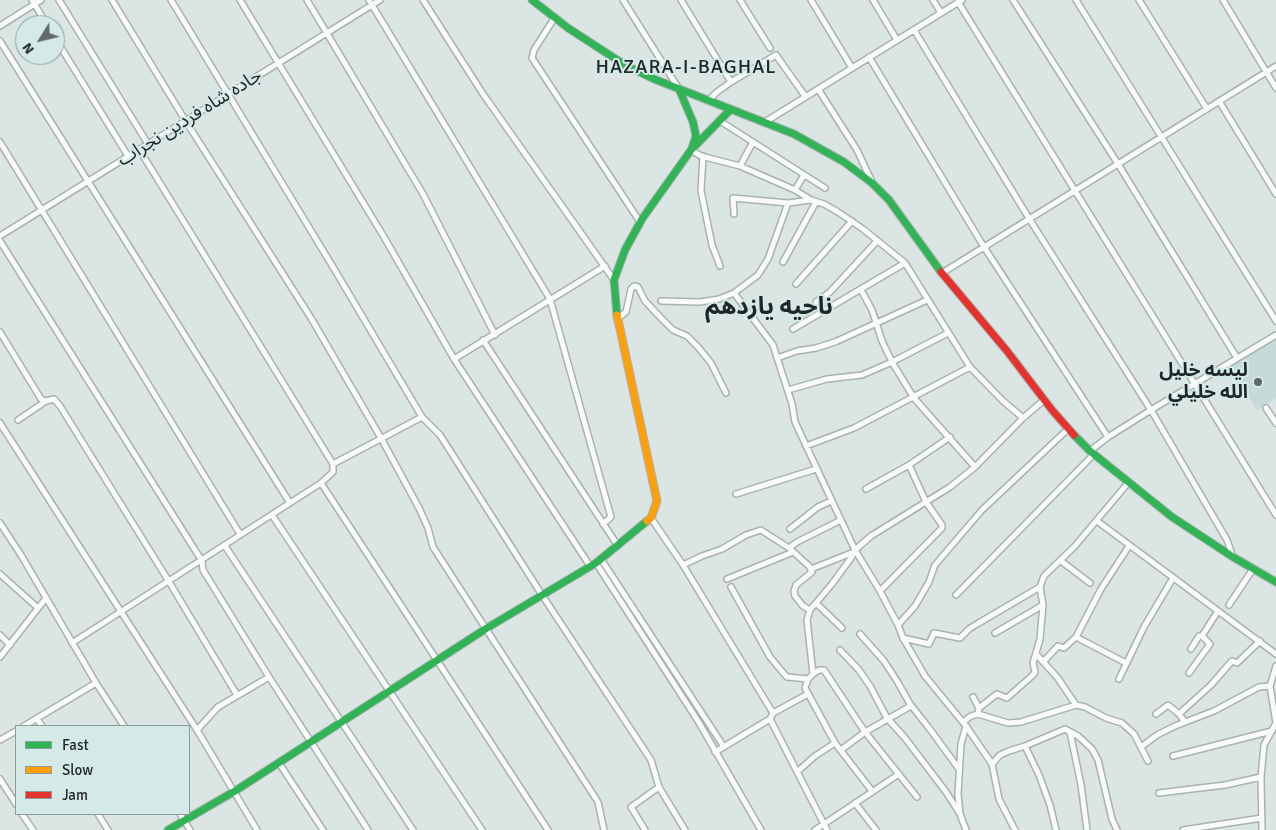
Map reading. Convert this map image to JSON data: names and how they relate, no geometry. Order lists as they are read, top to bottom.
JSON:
{
  "streets": {
    "street": ["جاده شاه فردین نجراب"]
  },
  "districts": ["HAZARA-I-BAGHAL", "ناحیه یازدهم"],
  "places": ["ليسه خليل الله خليلي"],
  "legend": ["Fast", "Slow", "Jam"],
  "north": "bottom left"
}
